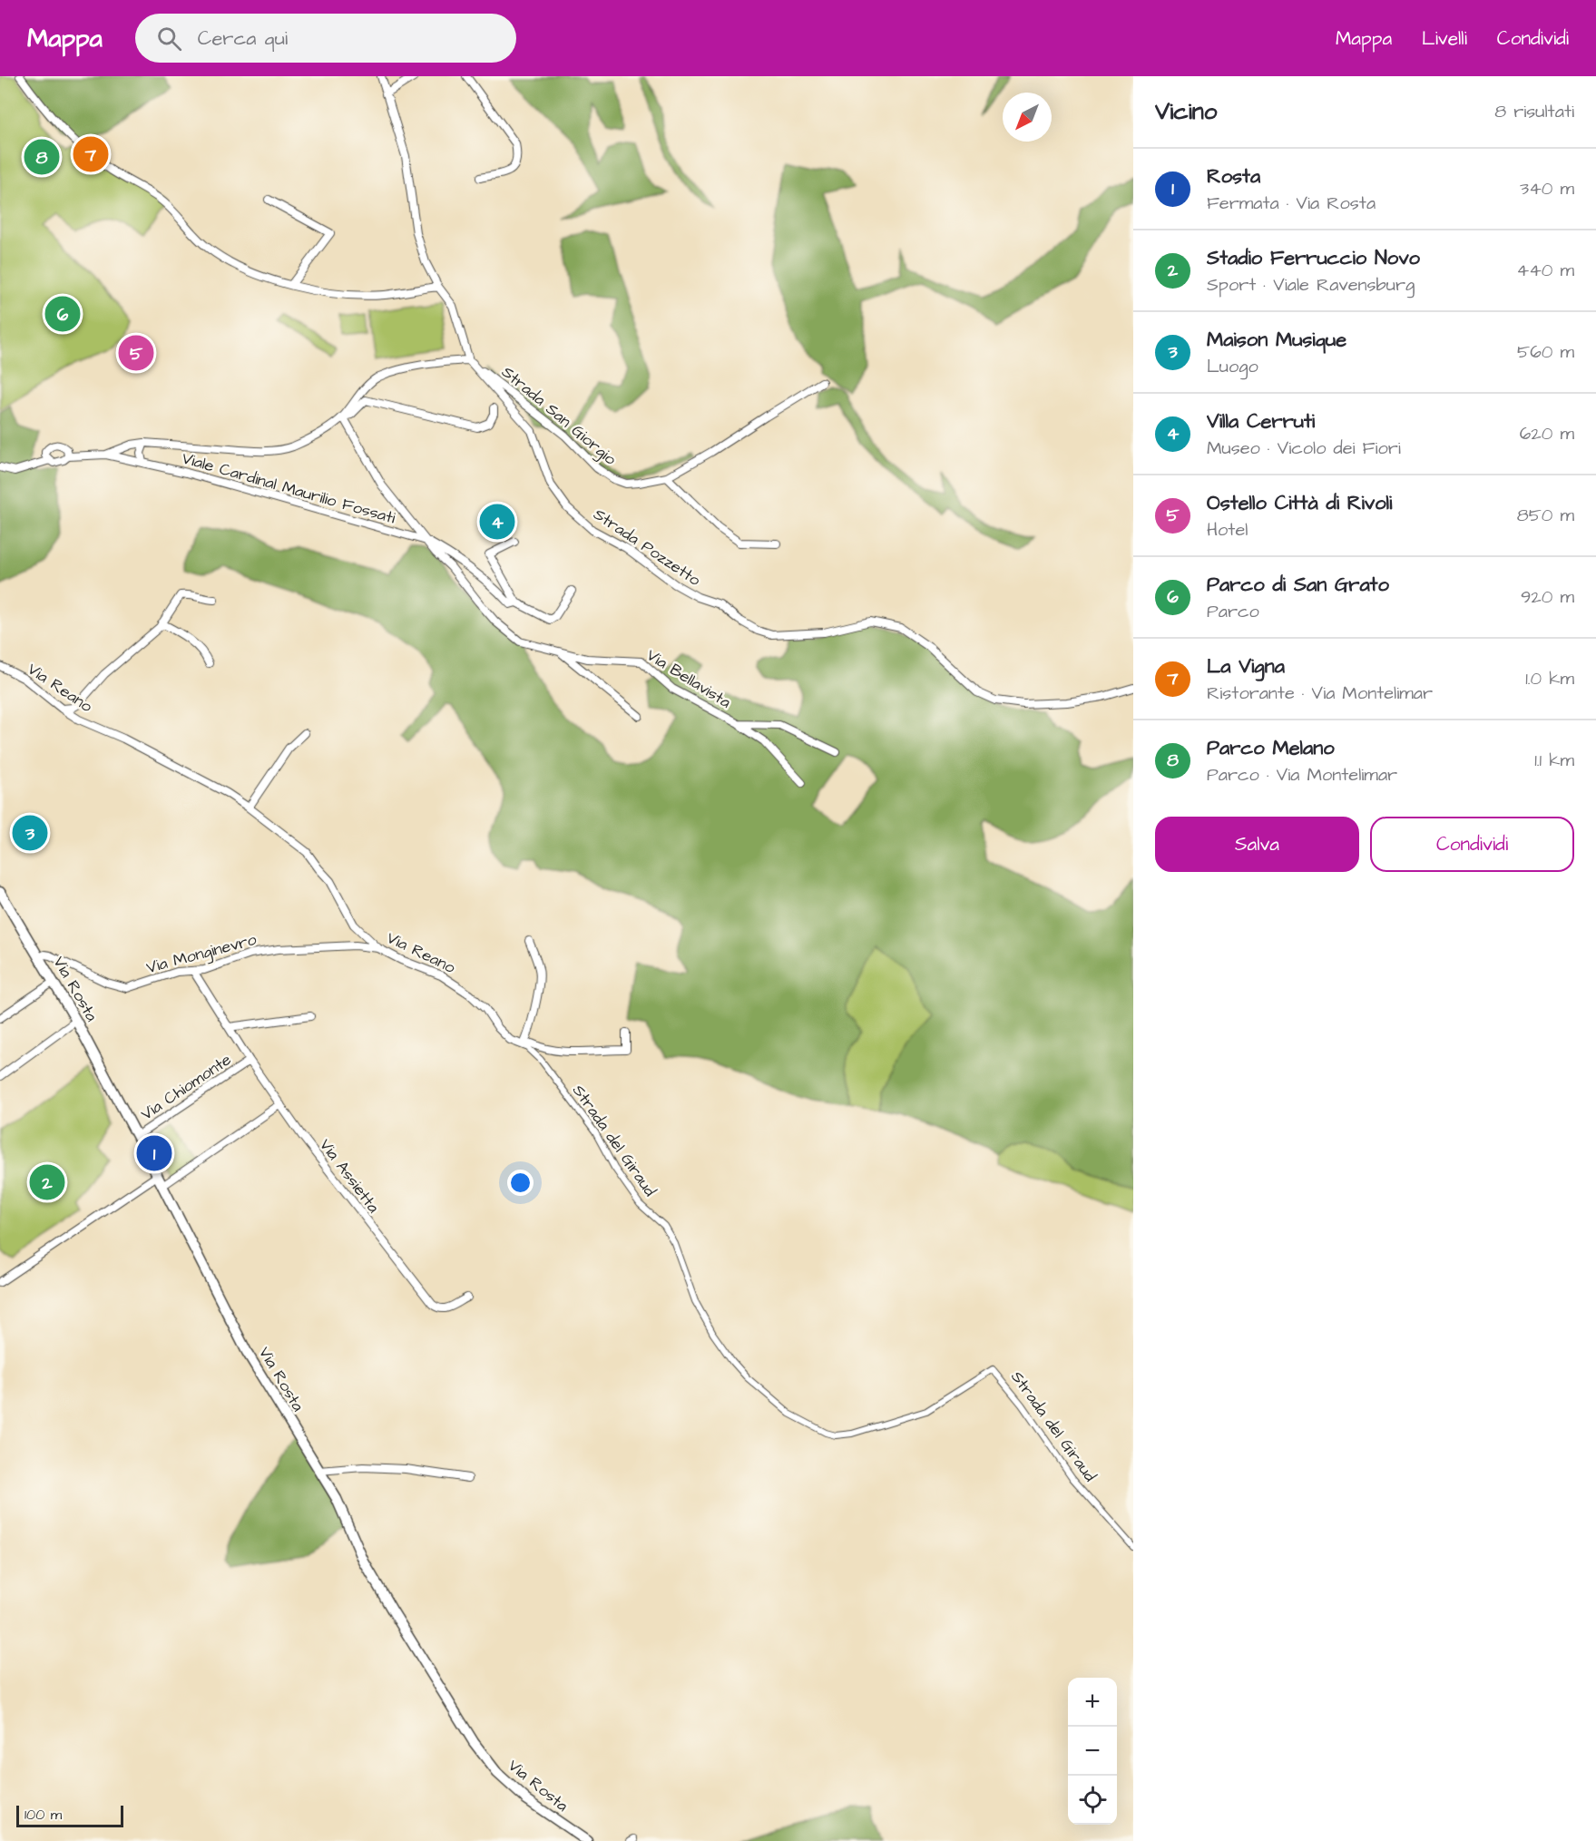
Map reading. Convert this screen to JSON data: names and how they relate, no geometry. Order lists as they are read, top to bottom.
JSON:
{
  "streets": {
    "street": [
      "Strada San Giorgio",
      "Viale Cardinal Maurilio Fossati",
      "Strada Pozzetto",
      "Via Bellavista",
      "Via Reano",
      "Via Monginevro",
      "Via Rosta",
      "Via Chiomonte",
      "Strada del Giraud",
      "Via Assietta"
    ]
  },
  "crossings": [
    ["Strada San Giorgio", "Strada Pozzetto"],
    ["Viale Cardinal Maurilio Fossati", "Via Bellavista"],
    ["Via Reano", "Via Monginevro"],
    ["Via Reano", "Strada del Giraud"],
    ["Via Monginevro", "Via Rosta"],
    ["Via Monginevro", "Via Assietta"],
    ["Via Rosta", "Via Chiomonte"],
    ["Via Chiomonte", "Via Assietta"]
  ],
  "scale_bar": "100 m",
  "north": "bottom left",
  "page": {
    "header": "Mappa",
    "search": "Cerca qui",
    "nav": ["Mappa", "Livelli", "Condividi"],
    "heading": ["Vicino", "8 risultati"],
    "pins": [
      "7",
      "8",
      "6",
      "5",
      "4",
      "3",
      "1",
      "2"
    ],
    "list": [
      {
        "mark": "1",
        "name": "Rosta",
        "note": "Fermata · Via Rosta",
        "value": "340 m"
      },
      {
        "mark": "2",
        "name": "Stadio Ferruccio Novo",
        "note": "Sport · Viale Ravensburg",
        "value": "440 m"
      },
      {
        "mark": "3",
        "name": "Maison Musique",
        "note": "Luogo",
        "value": "560 m"
      },
      {
        "mark": "4",
        "name": "Villa Cerruti",
        "note": "Museo · Vicolo dei Fiori",
        "value": "620 m"
      },
      {
        "mark": "5",
        "name": "Ostello Città di Rivoli",
        "note": "Hotel",
        "value": "850 m"
      },
      {
        "mark": "6",
        "name": "Parco di San Grato",
        "note": "Parco",
        "value": "920 m"
      },
      {
        "mark": "7",
        "name": "La Vigna",
        "note": "Ristorante · Via Montelimar",
        "value": "1.0 km"
      },
      {
        "mark": "8",
        "name": "Parco Melano",
        "note": "Parco · Via Montelimar",
        "value": "1.1 km"
      }
    ],
    "buttons": ["Salva", "Condividi"],
    "map_buttons": ["+", "−"],
    "scale": "100 m"
  }
}
